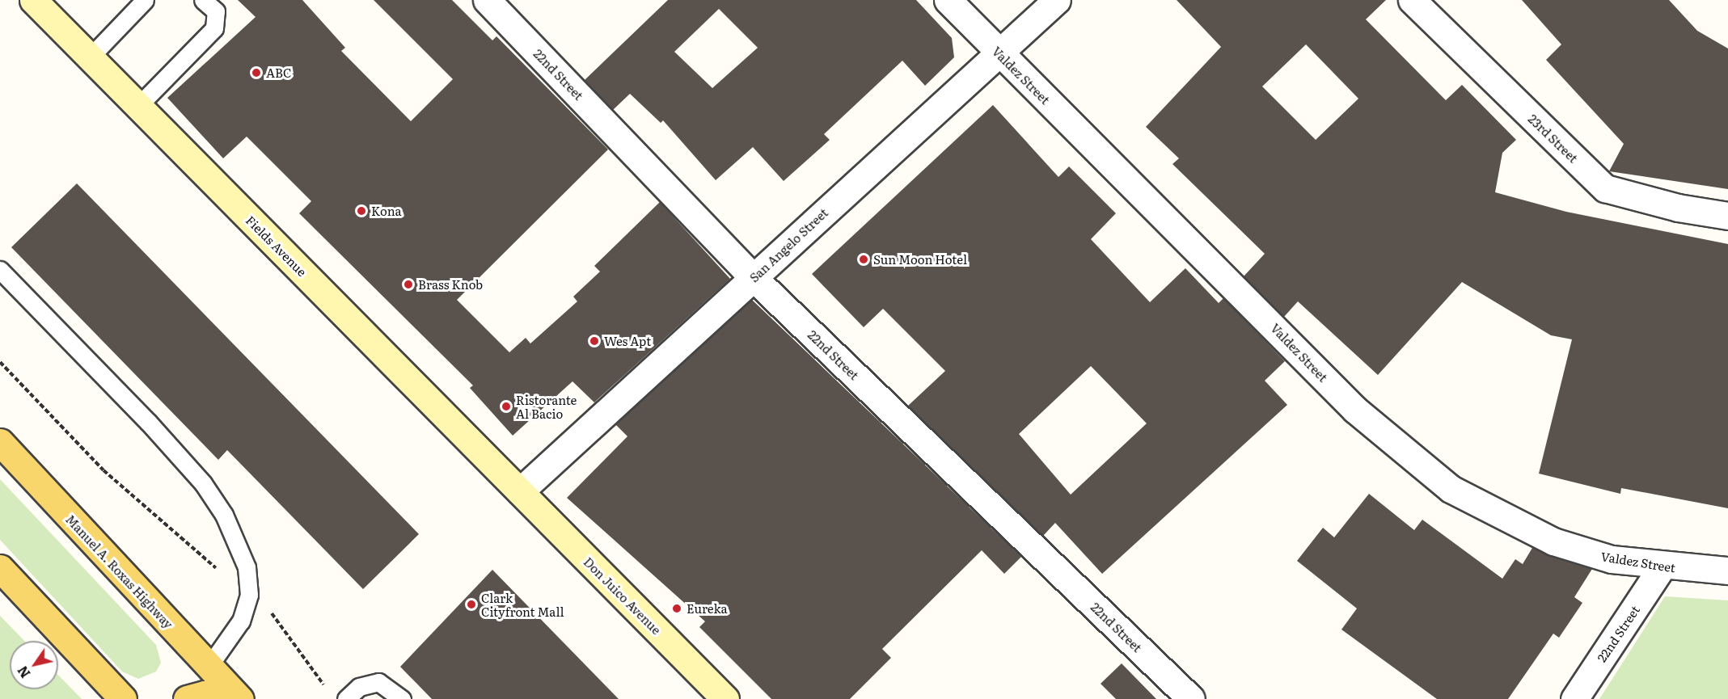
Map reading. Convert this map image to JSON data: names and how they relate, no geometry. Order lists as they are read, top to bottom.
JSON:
{
  "streets": {
    "main road": ["Fields Avenue", "Manuel A. Roxas Highway", "Don Juico Avenue"],
    "street": [
      "22nd Street",
      "Valdez Street",
      "23rd Street",
      "San Angelo Street"
    ]
  },
  "crossings": [
    ["22nd Street", "Valdez Street"],
    ["22nd Street", "San Angelo Street"],
    ["Valdez Street", "San Angelo Street"],
    ["San Angelo Street", "Fields Avenue"],
    ["San Angelo Street", "Don Juico Avenue"],
    ["Fields Avenue", "Don Juico Avenue"]
  ],
  "places": [
    "ABC",
    "Kona",
    "Sun Moon Hotel",
    "Brass Knob",
    "Wes Apt",
    "Ristorante Al Bacio",
    "Clark Cityfront Mall",
    "Eureka"
  ],
  "north": "bottom left"
}
